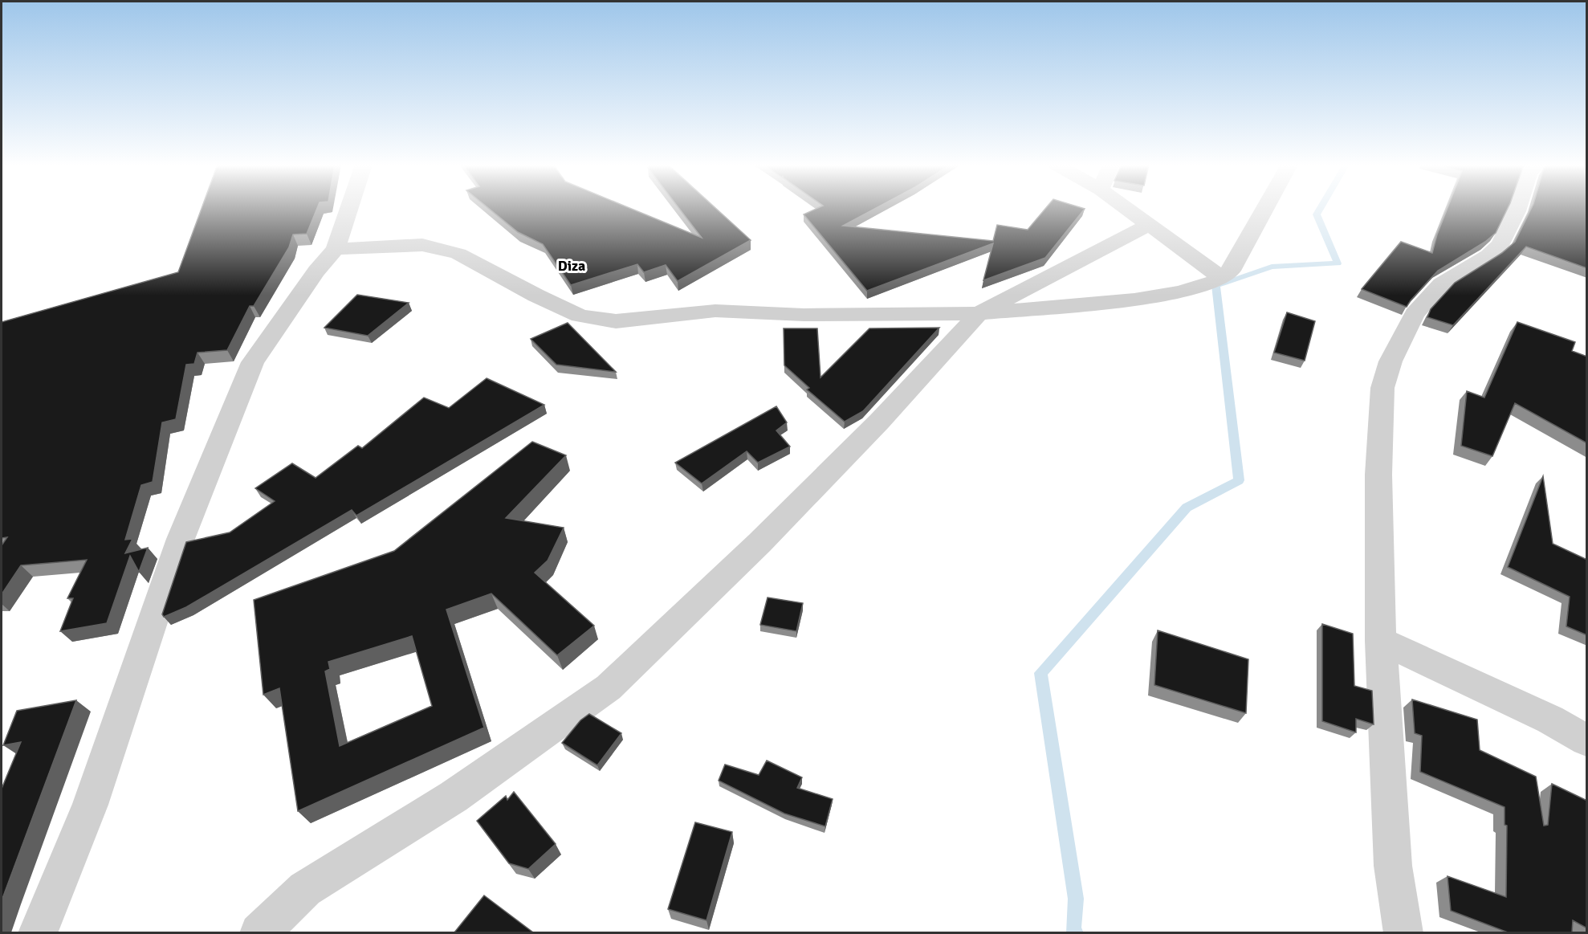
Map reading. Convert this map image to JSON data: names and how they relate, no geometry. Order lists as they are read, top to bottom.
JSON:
{
  "districts": ["Diza"]
}
